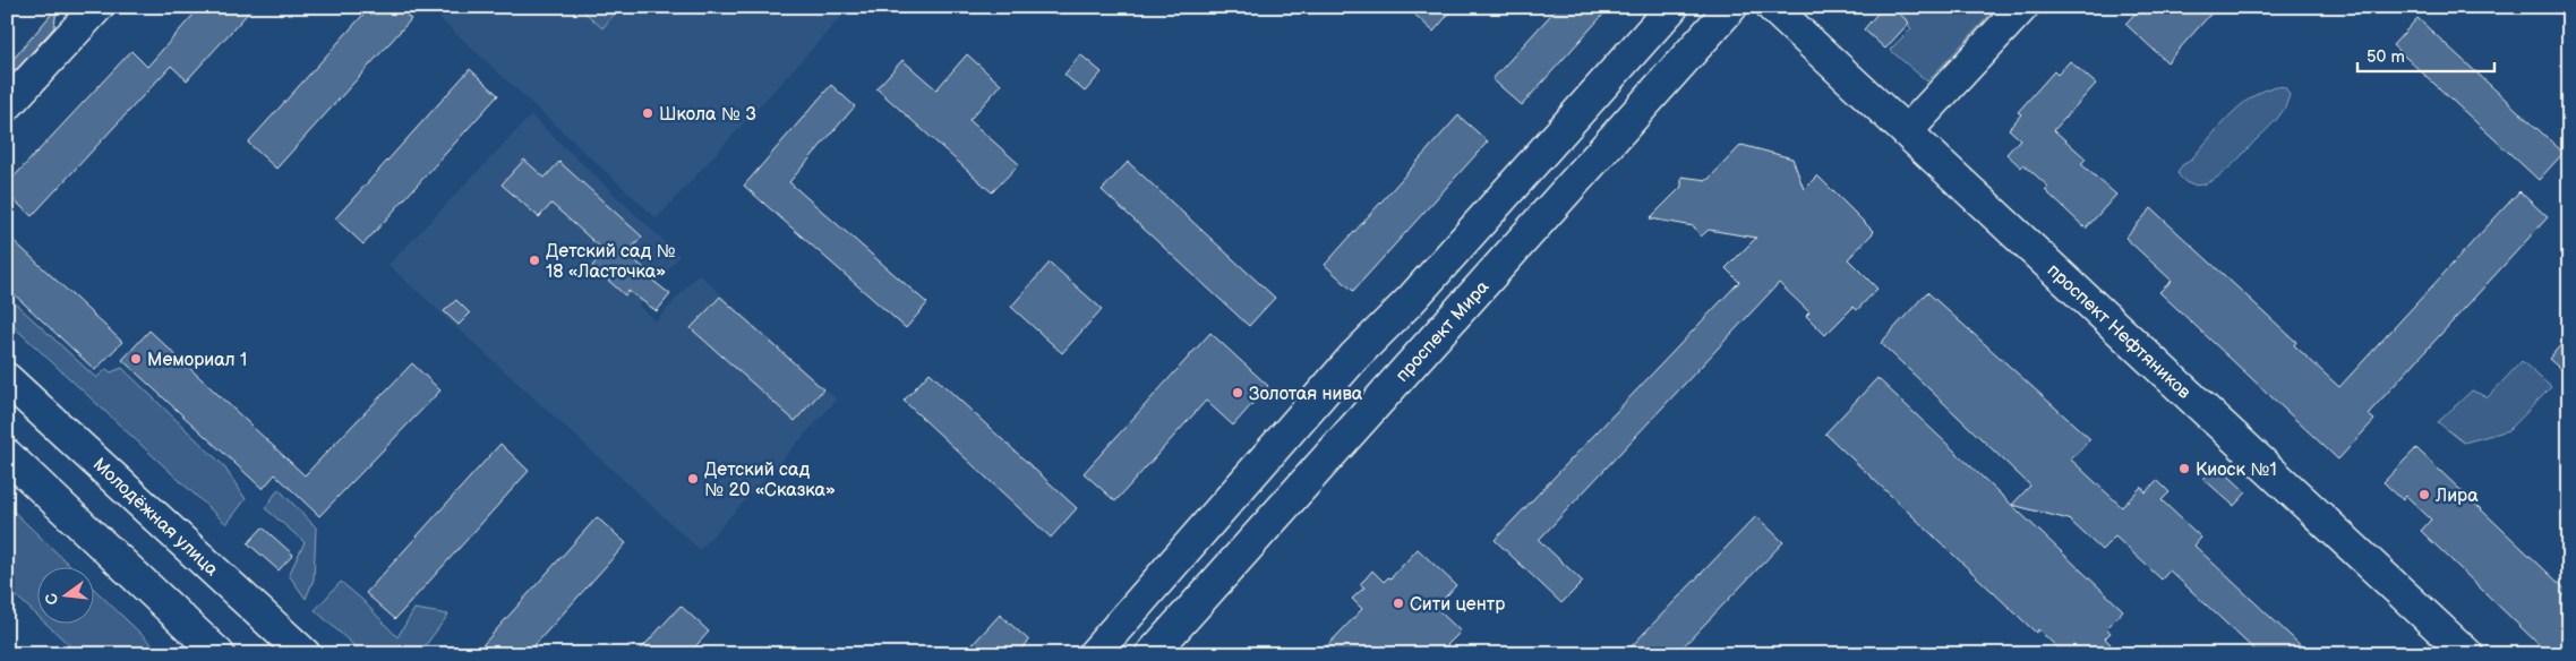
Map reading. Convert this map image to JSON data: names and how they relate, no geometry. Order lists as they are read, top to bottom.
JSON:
{
  "streets": {
    "street": ["проспект Мира", "проспект Нефтяников", "Молодёжная улица"]
  },
  "places": [
    "Школа № 3",
    "Детский сад № 18 «Ласточка»",
    "Мемориал 1",
    "Золотая нива",
    "Киоск №1",
    "Детский сад № 20 «Сказка»",
    "Лира",
    "Сити центр"
  ],
  "scale_bar": "50 m",
  "north": "left"
}
